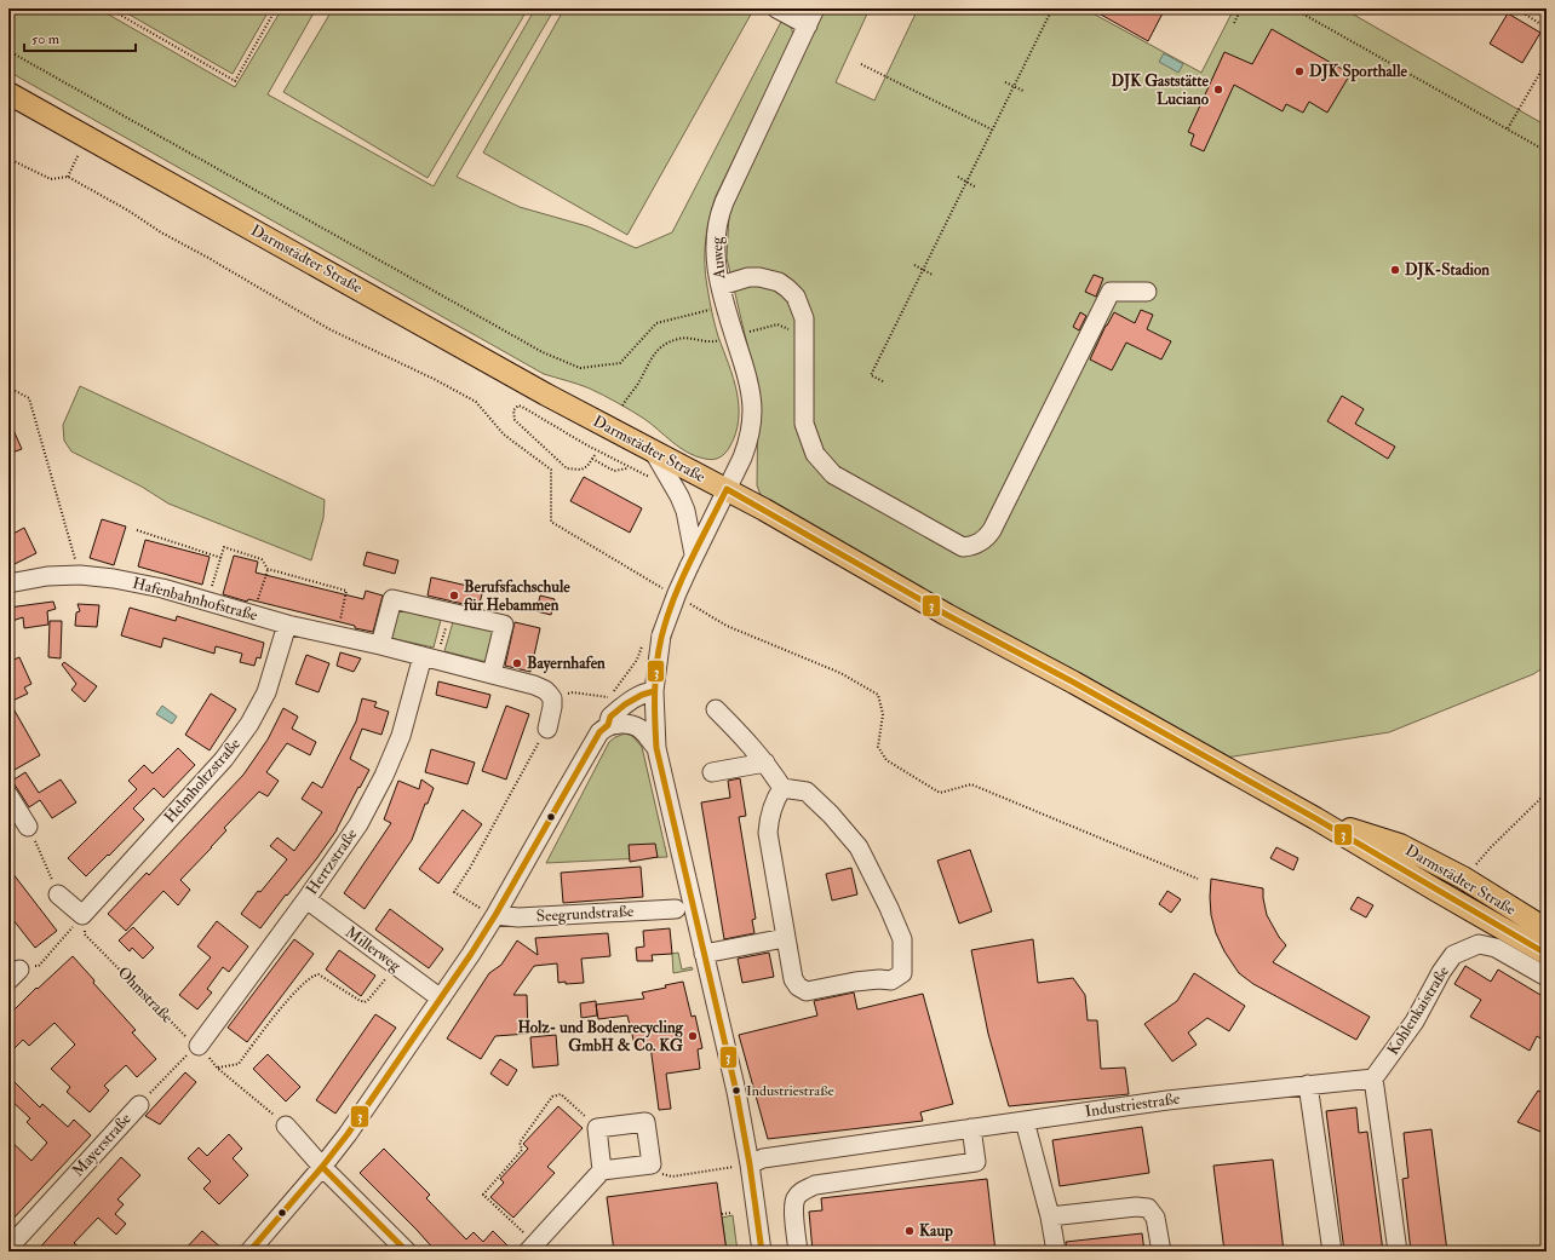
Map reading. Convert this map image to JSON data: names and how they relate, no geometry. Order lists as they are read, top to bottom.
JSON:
{
  "streets": {
    "main road": ["Darmstädter Straße"],
    "street": [
      "Auweg",
      "Hafenbahnhofstraße",
      "Helmholtzstraße",
      "Hertzstraße",
      "Seegrundstraße",
      "Millerweg",
      "Kohlenkaistraße",
      "Industriestraße",
      "Mayerstraße"
    ],
    "path": ["Ohmstraße"]
  },
  "crossings": [
    ["Auweg", "Darmstädter Straße"],
    ["Auweg", "Industriestraße"],
    ["Hafenbahnhofstraße", "Helmholtzstraße"],
    ["Hafenbahnhofstraße", "Hertzstraße"],
    ["Helmholtzstraße", "Ohmstraße"],
    ["Hertzstraße", "Millerweg"],
    ["Hertzstraße", "Ohmstraße"],
    ["Hertzstraße", "Mayerstraße"],
    ["Ohmstraße", "Mayerstraße"],
    ["Kohlenkaistraße", "Industriestraße"]
  ],
  "places": [
    "DJK Sporthalle",
    "DJK Gaststätte Luciano",
    "DJK-Stadion",
    "Berufsfachschule für Hebammen",
    "Bayernhafen",
    "Holz- und Bodenrecycling GmbH & Co. KG",
    "Industriestraße",
    "Kaup"
  ],
  "lines": ["transit line 3"],
  "scale_bar": "50 m"
}
